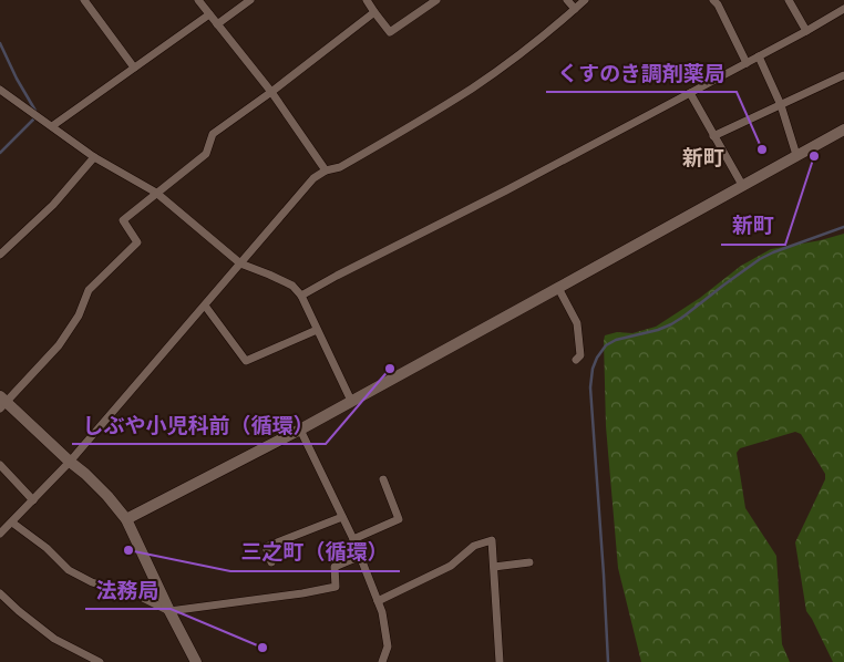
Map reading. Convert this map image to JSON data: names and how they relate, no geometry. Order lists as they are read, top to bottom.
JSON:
{
  "districts": ["新町"],
  "places": [
    "くすのき調剤薬局",
    "新町",
    "しぶや小児科前（循環）",
    "三之町（循環）",
    "法務局"
  ]
}
